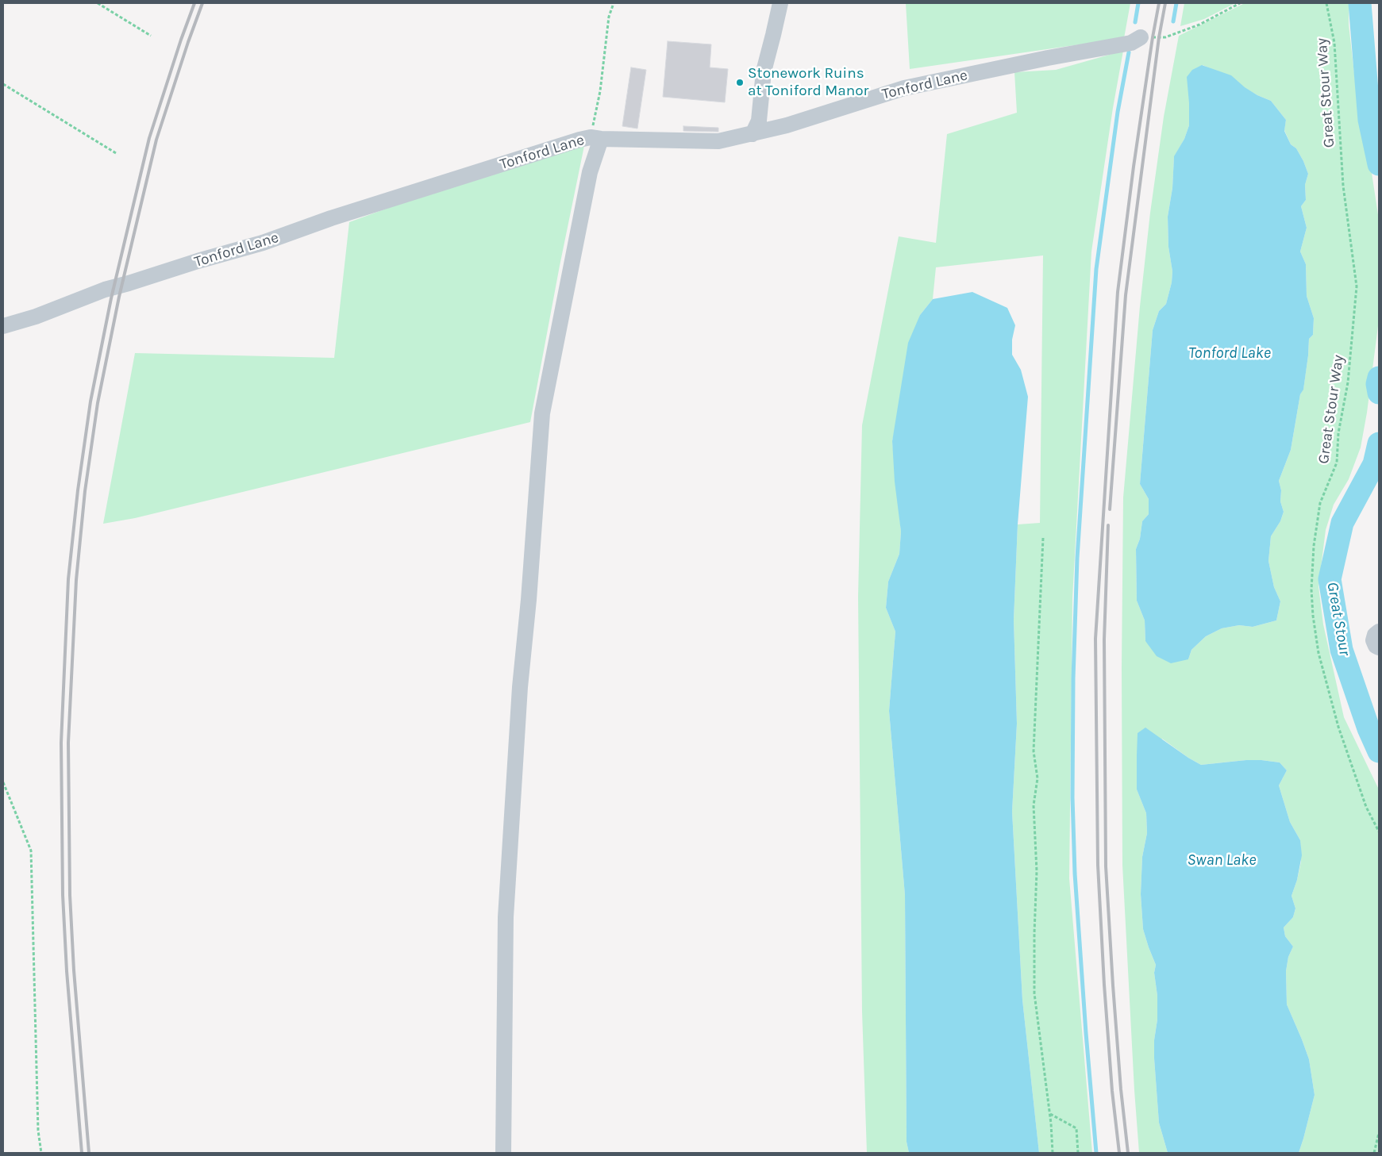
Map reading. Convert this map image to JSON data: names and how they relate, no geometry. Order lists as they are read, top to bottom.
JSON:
{
  "streets": {
    "street": ["Tonford Lane"],
    "path": ["Great Stour Way"]
  },
  "water": ["Tonford Lake", "Great Stour", "Swan Lake"],
  "places": ["Stonework Ruins at Toniford Manor"]
}
